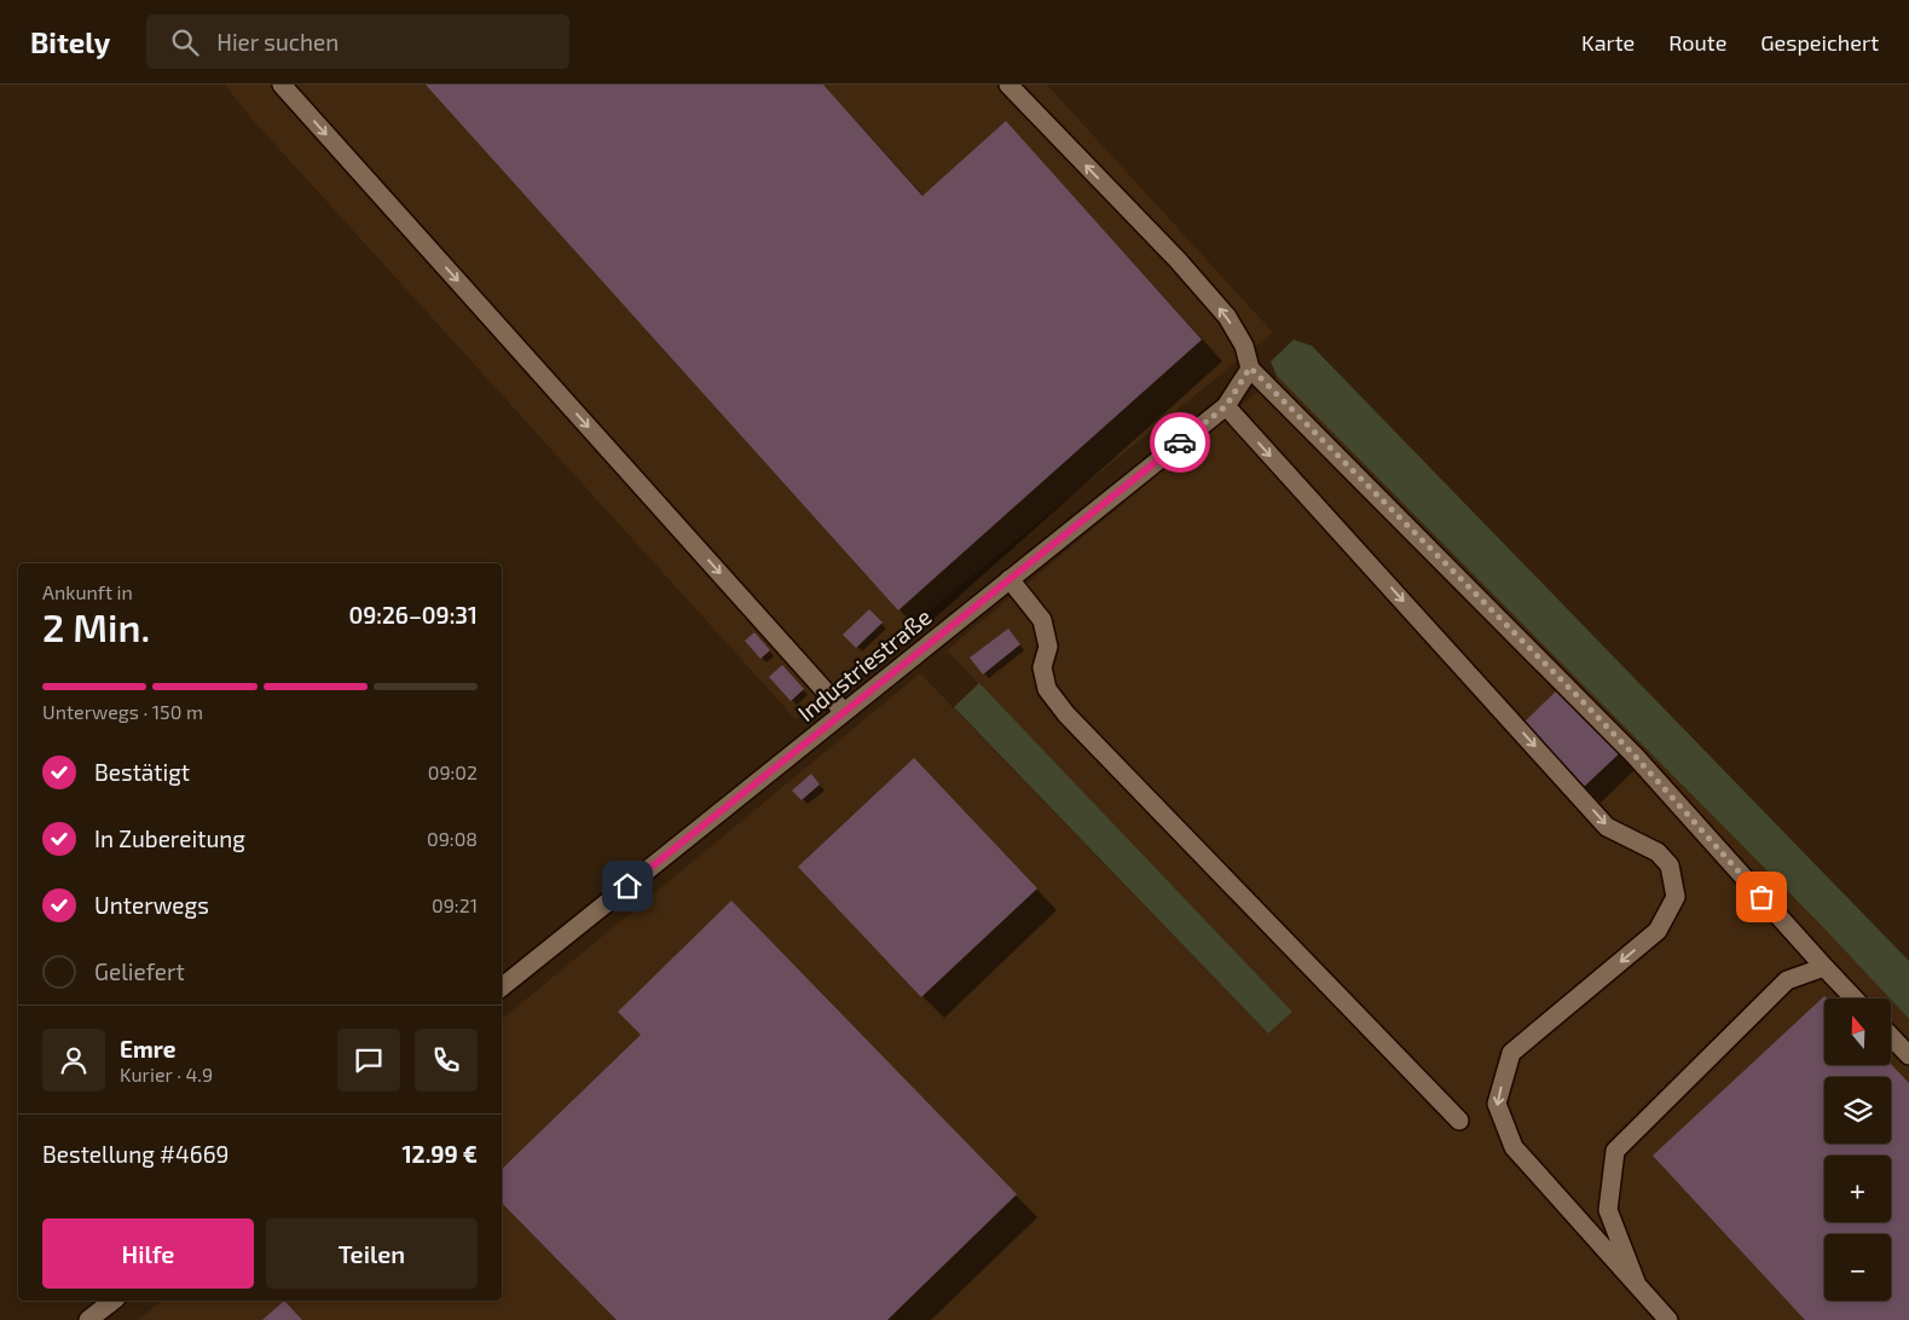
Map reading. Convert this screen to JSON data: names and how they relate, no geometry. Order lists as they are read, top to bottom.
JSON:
{
  "streets": {
    "street": ["Industriestraße"]
  },
  "north": "top",
  "page": {
    "header": "Bitely",
    "search": "Hier suchen",
    "nav": ["Karte", "Route", "Gespeichert"],
    "heading": ["2 Min.", "Ankunft in", "09:26–09:31"],
    "panel": [
      "Emre",
      "Kurier · 4.9",
      "Bestellung #4669",
      "12.99 €"
    ],
    "bar": "Unterwegs · 150 m",
    "list": [
      ["Bestätigt", "09:02"],
      ["In Zubereitung", "09:08"],
      ["Unterwegs", "09:21"],
      "Geliefert"
    ],
    "map_buttons": ["+", "−"],
    "buttons": ["Hilfe", "Teilen"]
  }
}
